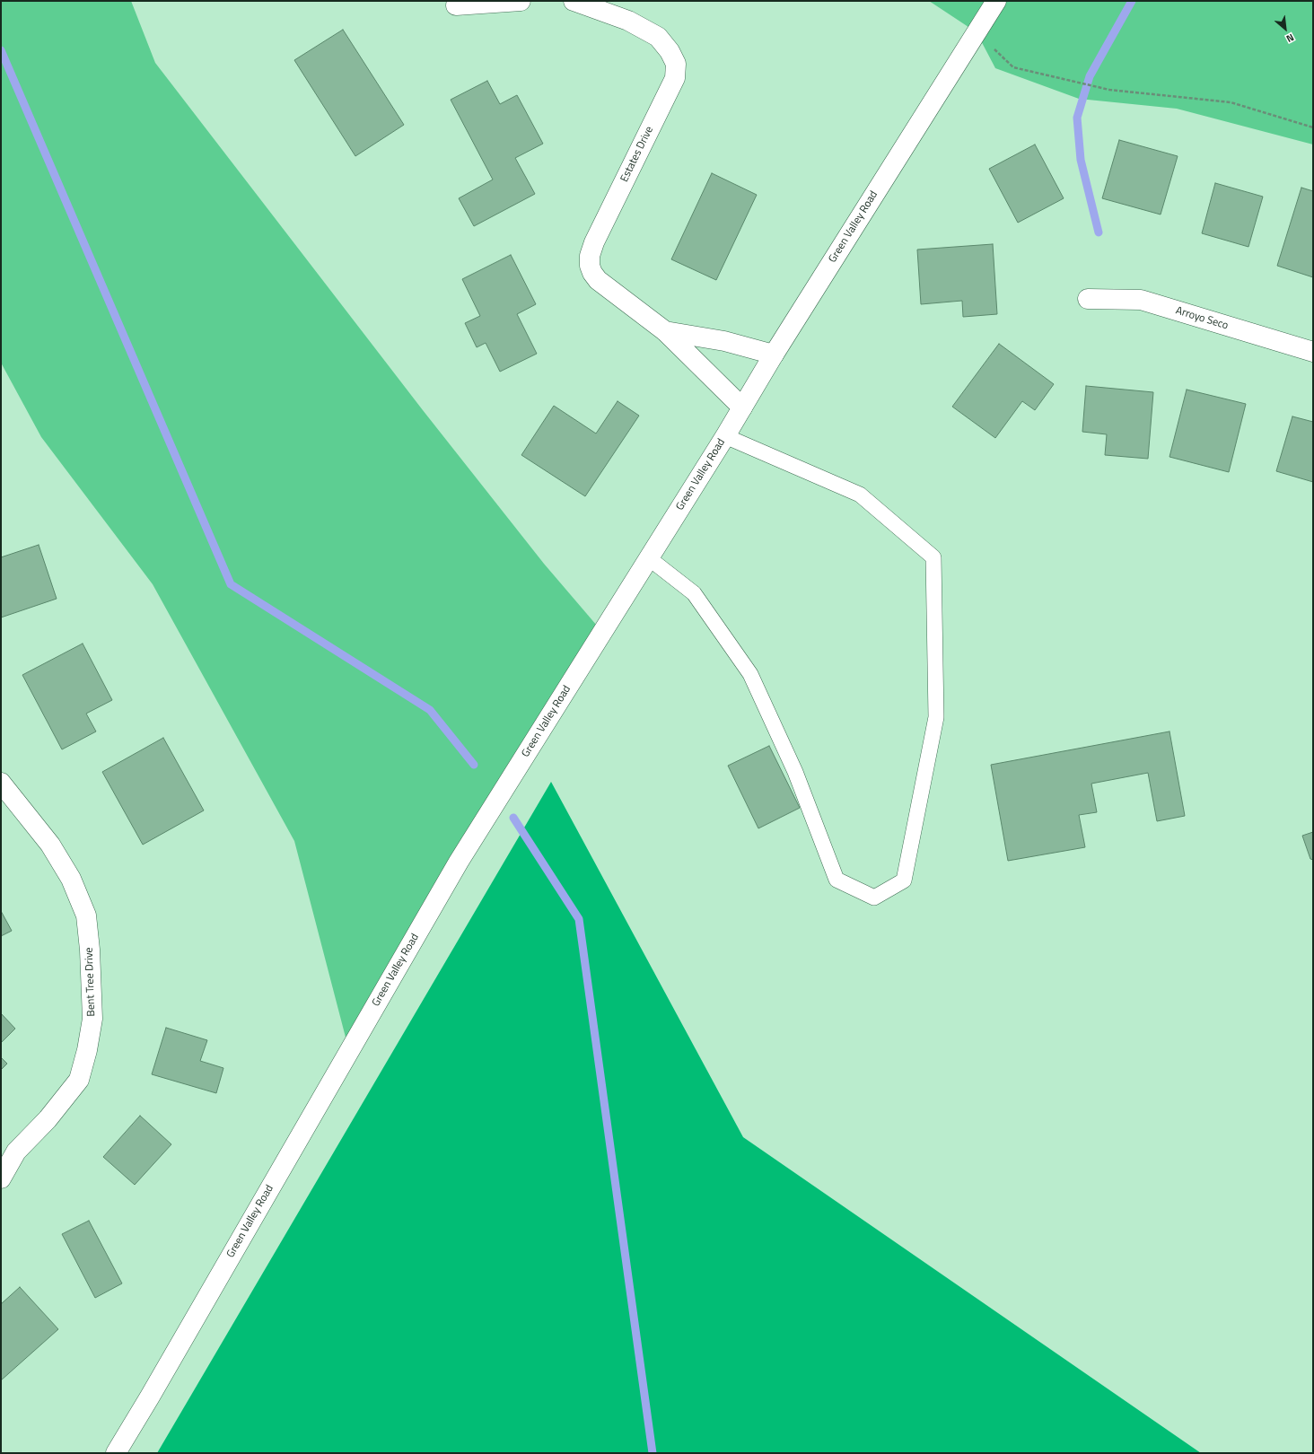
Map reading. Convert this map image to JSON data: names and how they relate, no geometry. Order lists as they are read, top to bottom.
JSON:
{
  "streets": {
    "street": [
      "Estates Drive",
      "Green Valley Road",
      "Arroyo Seco",
      "Bent Tree Drive"
    ]
  },
  "crossings": [
    ["Estates Drive", "Green Valley Road"]
  ],
  "north": "bottom right"
}
